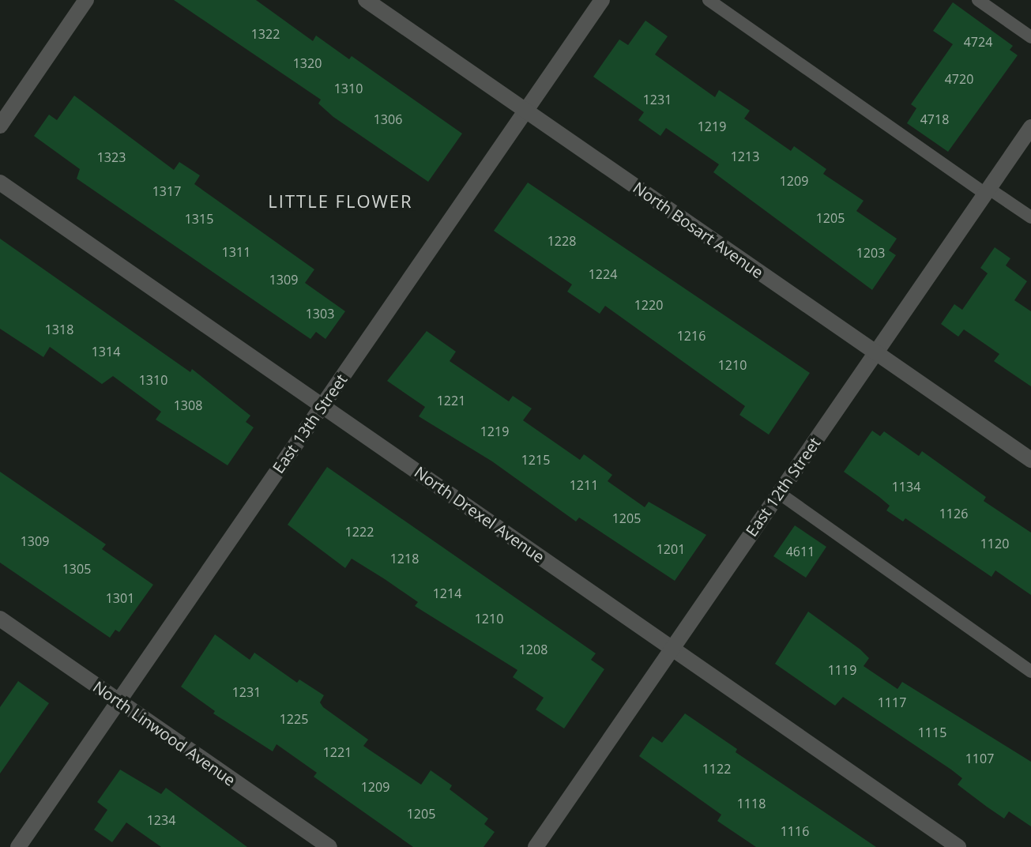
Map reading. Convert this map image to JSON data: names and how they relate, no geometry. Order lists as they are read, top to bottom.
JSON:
{
  "streets": {
    "street": [
      "North Bosart Avenue",
      "East 13th Street",
      "East 12th Street",
      "North Drexel Avenue",
      "North Linwood Avenue"
    ]
  },
  "crossings": [
    ["North Bosart Avenue", "East 13th Street"],
    ["North Bosart Avenue", "East 12th Street"],
    ["East 13th Street", "North Drexel Avenue"],
    ["East 13th Street", "North Linwood Avenue"],
    ["East 12th Street", "North Drexel Avenue"]
  ],
  "districts": ["LITTLE FLOWER"],
  "house_numbers": [
    "1322",
    "4724",
    "1320",
    "4720",
    "1310",
    "1231",
    "1306",
    "4718",
    "1219",
    "1213",
    "1323",
    "1209",
    "1317",
    "1205",
    "1315",
    "1228",
    "1311",
    "1203",
    "1224",
    "1309",
    "1220",
    "1303",
    "1318",
    "1216",
    "1314",
    "1210",
    "1310",
    "1221",
    "1308",
    "1219",
    "1215",
    "1211",
    "1134",
    "1126",
    "1205",
    "1222",
    "1309",
    "1120",
    "1201",
    "4611",
    "1218",
    "1305",
    "1214",
    "1301",
    "1210",
    "1208",
    "1119",
    "1231",
    "1117",
    "1225",
    "1115",
    "1221",
    "1107",
    "1122",
    "1209",
    "1118",
    "1205",
    "1234",
    "1116"
  ]
}
